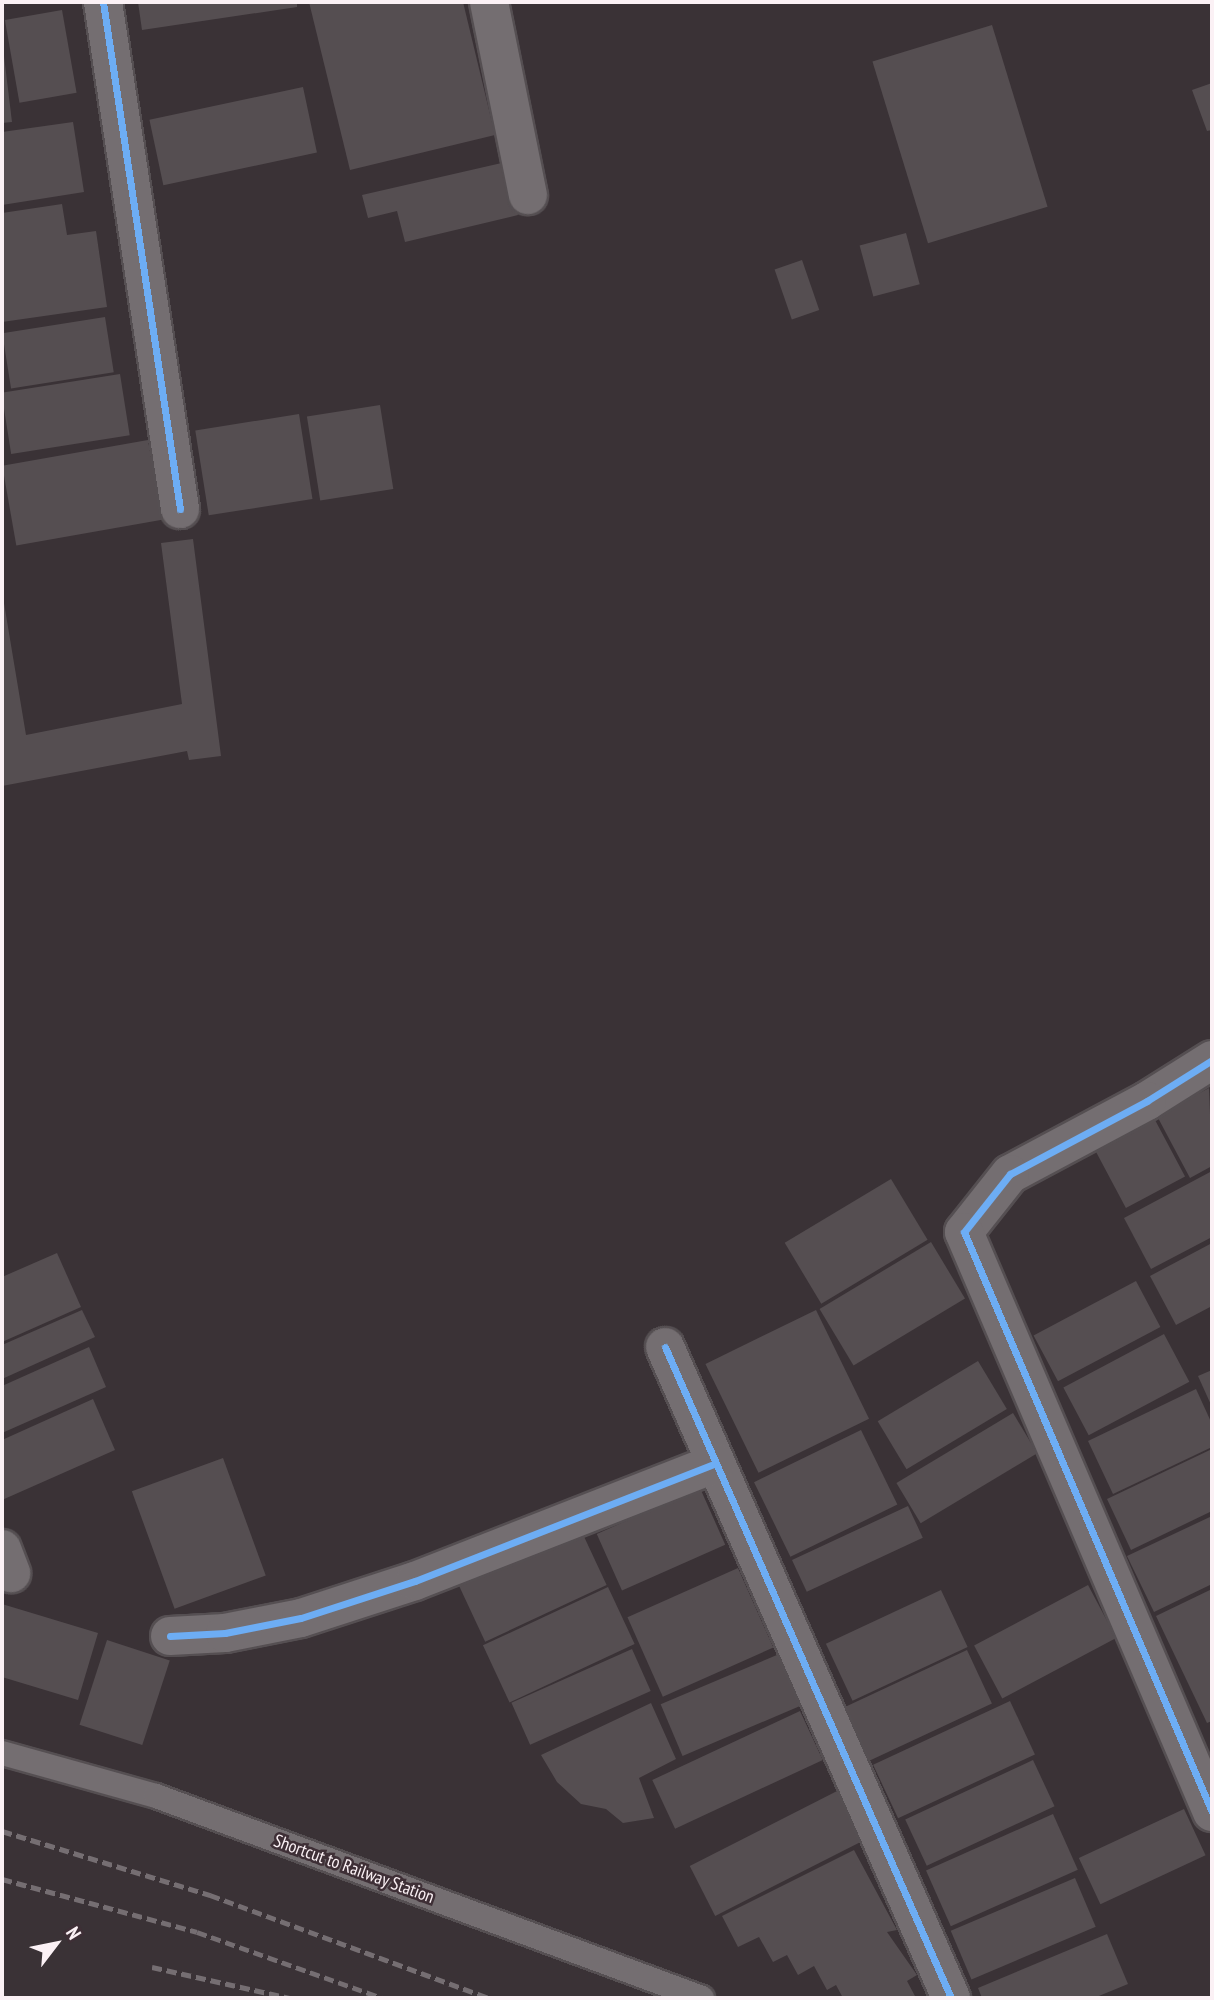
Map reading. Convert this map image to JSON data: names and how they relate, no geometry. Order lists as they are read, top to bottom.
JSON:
{
  "streets": {
    "lane": ["Shortcut to Railway Station"]
  },
  "north": "top right"
}
